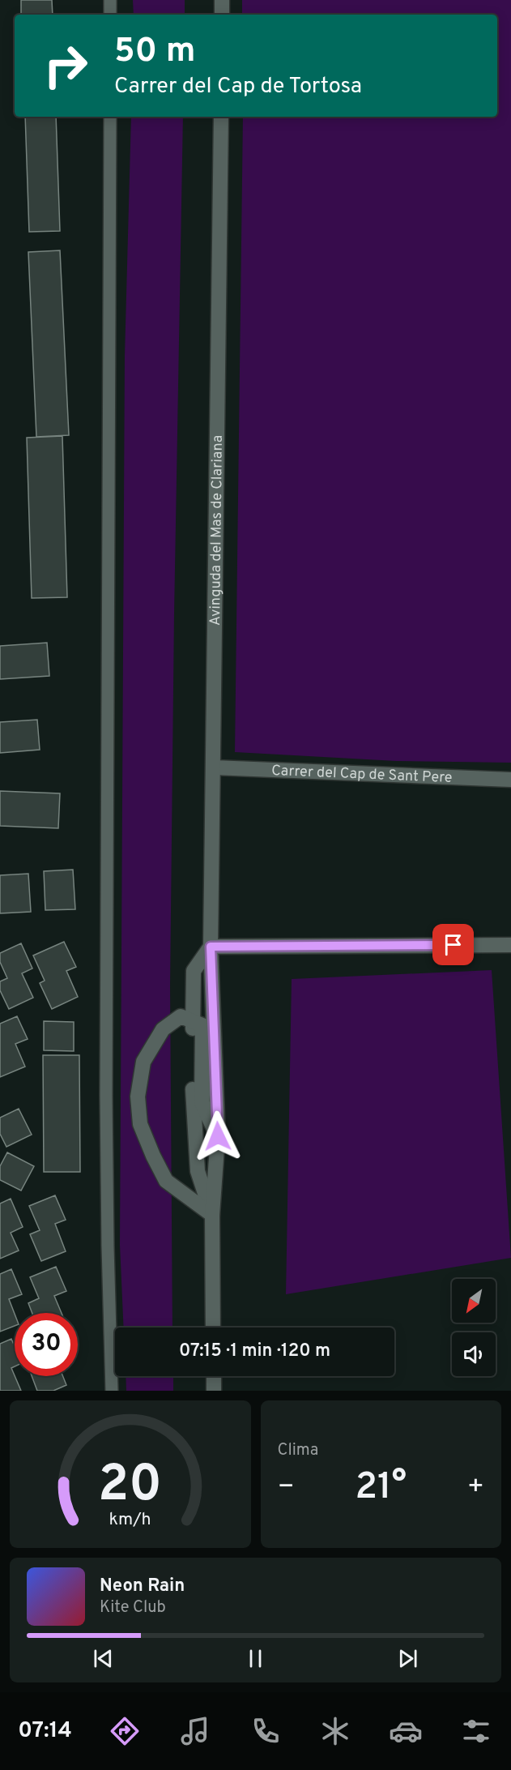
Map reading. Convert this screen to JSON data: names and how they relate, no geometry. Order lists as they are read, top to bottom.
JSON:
{
  "streets": {
    "street": ["Avinguda del Mas de Clariana", "Carrer del Cap de Sant Pere"]
  },
  "crossings": [
    ["Avinguda del Mas de Clariana", "Carrer del Cap de Sant Pere"]
  ],
  "north": "bottom left",
  "page": {
    "turn": ["50 m", "Carrer del Cap de Tortosa"],
    "limit": "30",
    "trip": "07:15 · 1 min · 120 m",
    "tile": "Clima",
    "heat": ["−", "21°", "+"],
    "song": ["Neon Rain", "Kite Club"],
    "tabs": "07:14",
    "gauge": ["20", "km/h"]
  }
}
